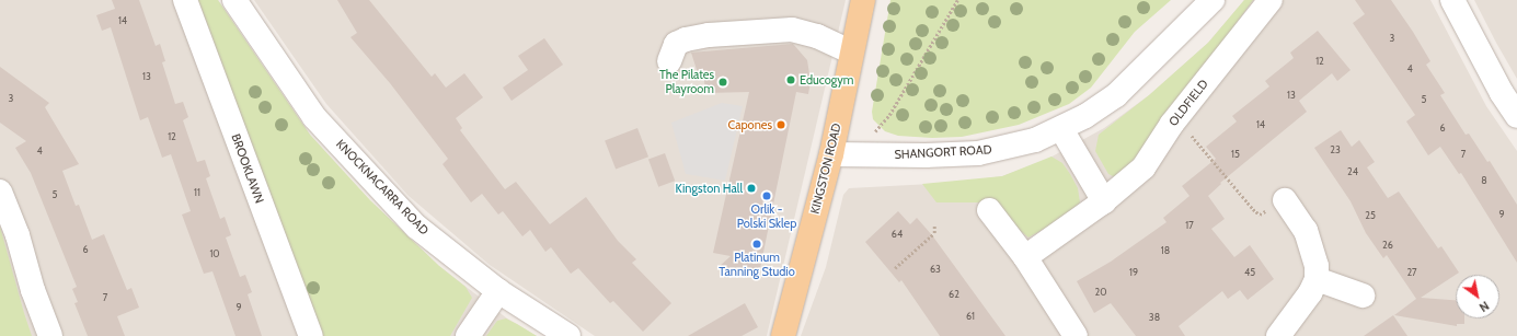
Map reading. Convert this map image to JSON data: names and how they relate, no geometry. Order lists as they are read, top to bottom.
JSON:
{
  "streets": {
    "main road": ["KINGSTON ROAD"],
    "street": [
      "OLDFIELD",
      "SHANGORT ROAD",
      "BROOKLAWN",
      "KNOCKNACARRA ROAD"
    ]
  },
  "crossings": [
    ["SHANGORT ROAD", "KINGSTON ROAD"]
  ],
  "places": [
    "Educogym",
    "The Pilates Playroom",
    "Capones",
    "Kingston Hall",
    "Orlik - Polski Sklep",
    "Platinum Tanning Studio"
  ],
  "house_numbers": [
    "14",
    "3",
    "12",
    "4",
    "13",
    "13",
    "3",
    "5",
    "14",
    "6",
    "12",
    "23",
    "4",
    "15",
    "7",
    "24",
    "8",
    "11",
    "5",
    "9",
    "25",
    "17",
    "64",
    "26",
    "6",
    "18",
    "10",
    "63",
    "19",
    "45",
    "27",
    "20",
    "62",
    "7",
    "9",
    "61",
    "38"
  ],
  "north": "bottom right"
}
